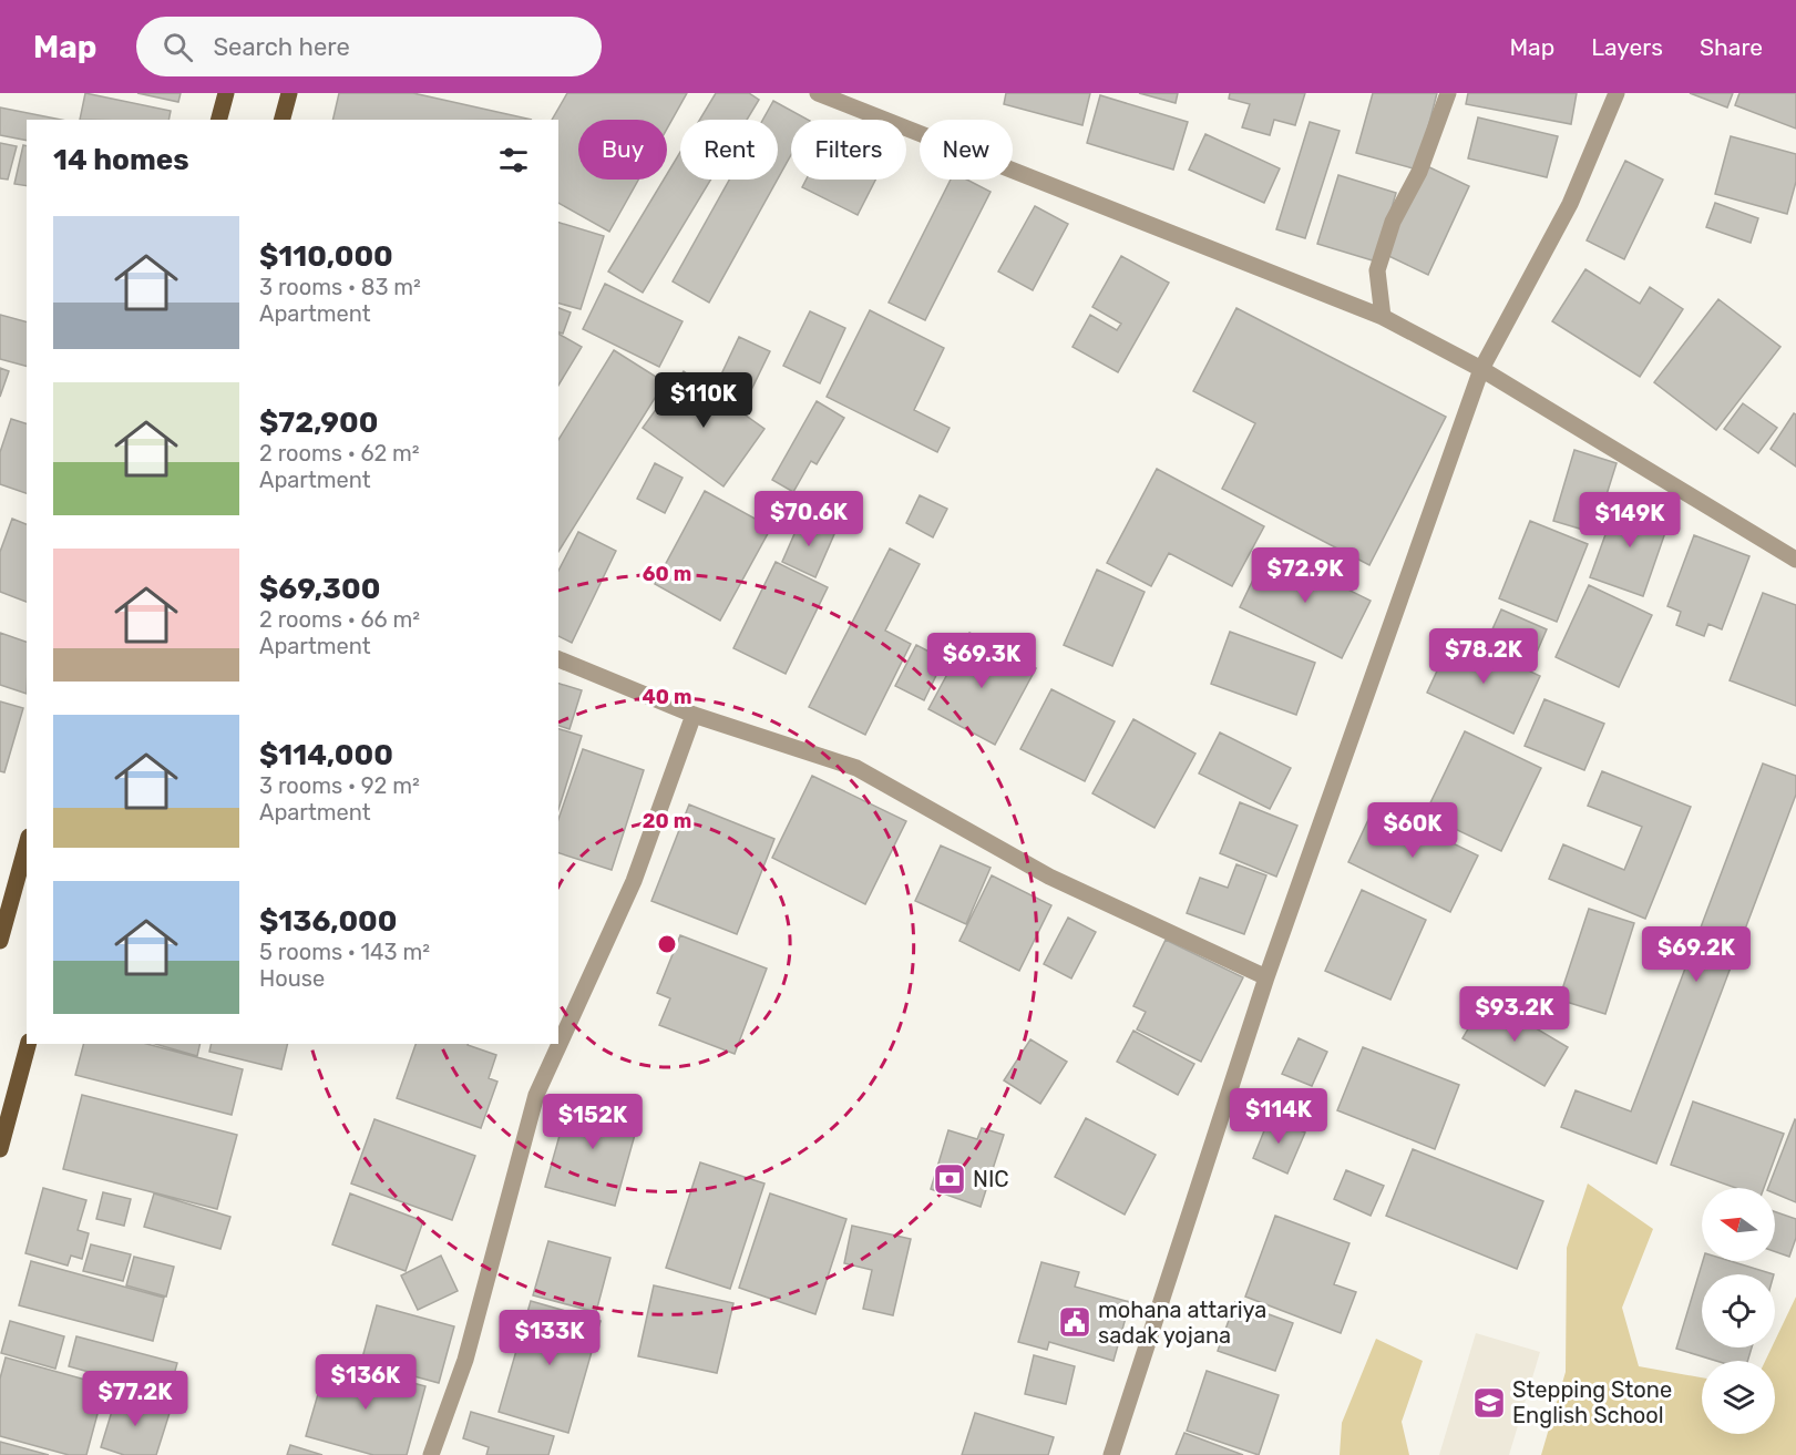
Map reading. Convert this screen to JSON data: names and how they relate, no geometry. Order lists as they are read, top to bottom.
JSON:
{
  "places": {
    "bank": ["NIC"],
    "public building": ["mohana attariya sadak yojana"],
    "school or university": ["Stepping Stone English School"]
  },
  "north": "left",
  "page": {
    "header": "Map",
    "search": "Search here",
    "nav": ["Map", "Layers", "Share"],
    "chip": [
      "Buy",
      "Rent",
      "Filters",
      "New"
    ],
    "heading": "14 homes",
    "list": [
      {
        "name": "$110,000",
        "note": "3 rooms · 83 m² · Apartment"
      },
      {
        "name": "$72,900",
        "note": "2 rooms · 62 m² · Apartment"
      },
      {
        "name": "$69,300",
        "note": "2 rooms · 66 m² · Apartment"
      },
      {
        "name": "$114,000",
        "note": "3 rooms · 92 m² · Apartment"
      },
      {
        "name": "$136,000",
        "note": "5 rooms · 143 m² · House"
      }
    ],
    "price": [
      "$110K",
      "$70.6K",
      "$149K",
      "$72.9K",
      "$78.2K",
      "$69.3K",
      "$60K",
      "$69.2K",
      "$93.2K",
      "$114K",
      "$152K",
      "$133K",
      "$136K",
      "$77.2K"
    ]
  },
  "rings": ["60 m", "40 m", "20 m"]
}
